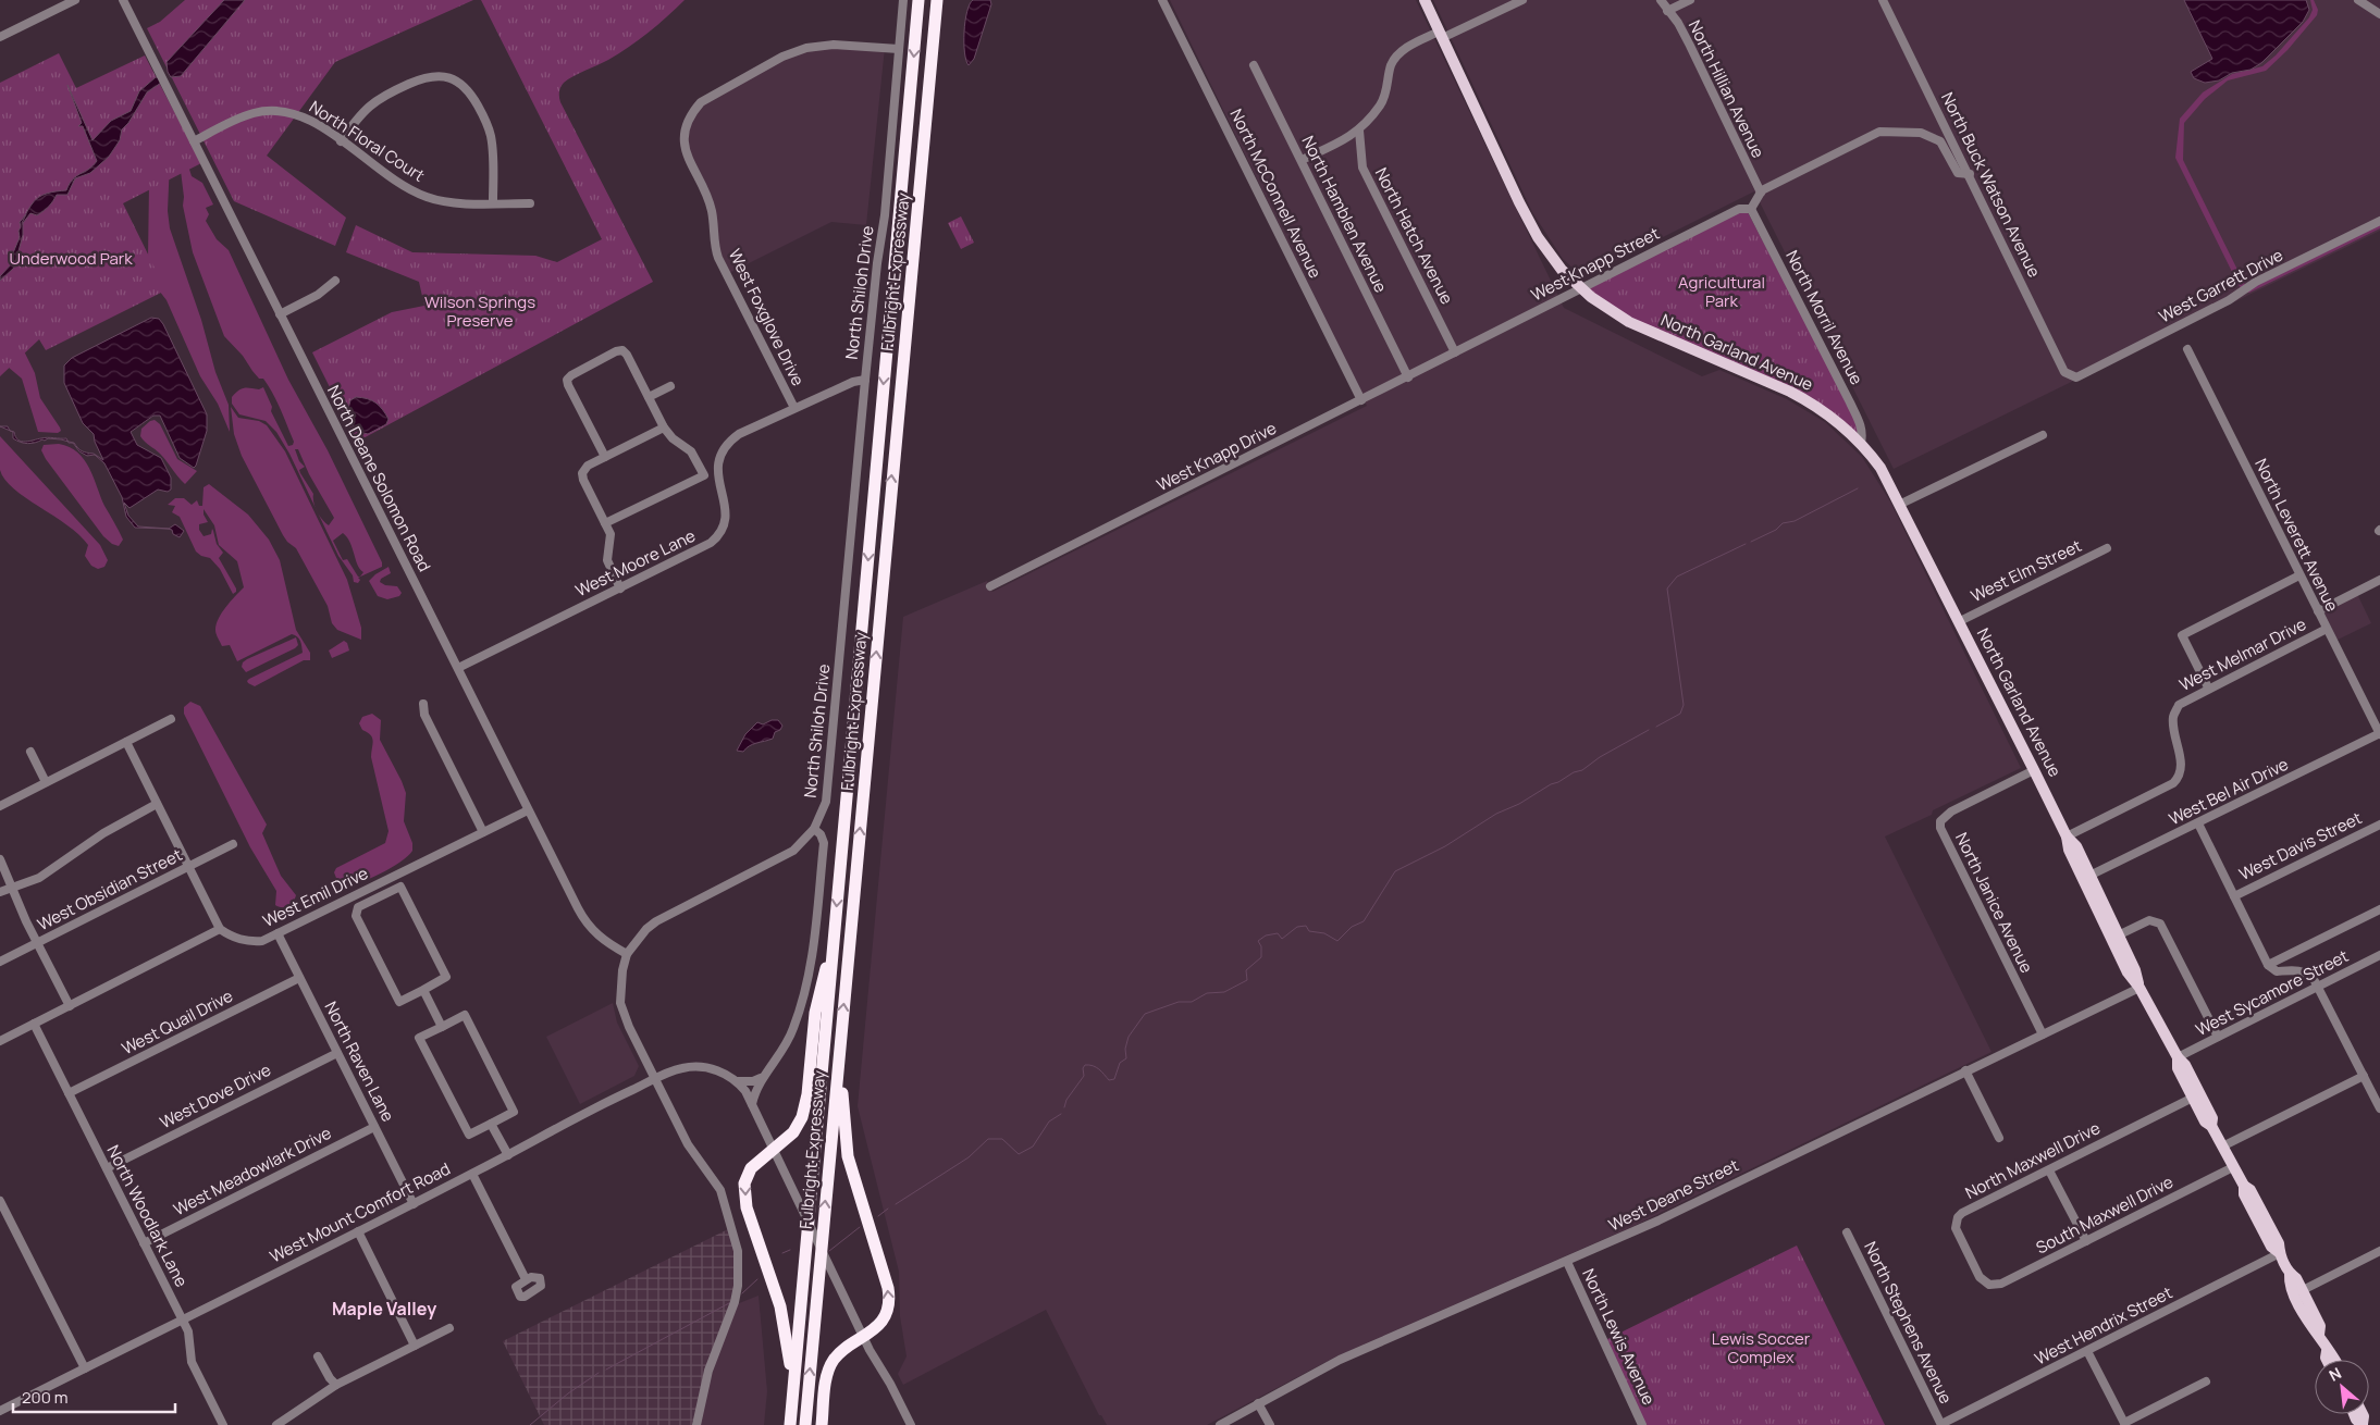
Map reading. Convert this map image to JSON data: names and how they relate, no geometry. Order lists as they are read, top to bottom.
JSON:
{
  "streets": {
    "highway": ["Fulbright Expressway"],
    "main road": ["North Garland Avenue"],
    "street": [
      "North Hillian Avenue",
      "North Floral Court",
      "North Buck Watson Avenue",
      "North McConnell Avenue",
      "North Hamblen Avenue",
      "North Hatch Avenue",
      "West Knapp Street",
      "West Garrett Drive",
      "North Shiloh Drive",
      "West Foxglove Drive",
      "North Morril Avenue",
      "West Knapp Drive",
      "North Deane Solomon Road",
      "North Leverett Avenue",
      "West Moore Lane",
      "West Elm Street",
      "West Melmar Drive",
      "West Bel Air Drive",
      "West Davis Street",
      "West Obsidian Street",
      "West Emil Drive",
      "North Janice Avenue",
      "West Sycamore Street",
      "West Quail Drive",
      "North Raven Lane",
      "West Dove Drive",
      "North Maxwell Drive",
      "West Meadowlark Drive",
      "West Deane Street",
      "West Mount Comfort Road",
      "South Maxwell Drive",
      "North Woodlark Lane",
      "North Stephens Avenue",
      "West Hendrix Street",
      "North Lewis Avenue"
    ]
  },
  "crossings": [
    ["North Floral Court", "North Deane Solomon Road"],
    ["North Buck Watson Avenue", "West Garrett Drive"],
    ["North McConnell Avenue", "West Knapp Drive"],
    ["North Hamblen Avenue", "West Knapp Drive"],
    ["North Hatch Avenue", "West Knapp Street"],
    ["North Hatch Avenue", "West Knapp Drive"],
    ["West Knapp Street", "North Morril Avenue"],
    ["West Knapp Street", "North Garland Avenue"],
    ["West Knapp Street", "West Knapp Drive"],
    ["North Shiloh Drive", "West Foxglove Drive"],
    ["North Shiloh Drive", "North Deane Solomon Road"],
    ["North Shiloh Drive", "West Moore Lane"],
    ["North Shiloh Drive", "West Mount Comfort Road"],
    ["West Foxglove Drive", "West Moore Lane"],
    ["North Morril Avenue", "North Garland Avenue"],
    ["North Garland Avenue", "West Elm Street"],
    ["North Garland Avenue", "West Melmar Drive"],
    ["North Garland Avenue", "West Bel Air Drive"],
    ["North Garland Avenue", "North Janice Avenue"],
    ["North Garland Avenue", "West Sycamore Street"],
    ["North Garland Avenue", "North Maxwell Drive"],
    ["North Garland Avenue", "West Deane Street"],
    ["North Garland Avenue", "South Maxwell Drive"],
    ["North Garland Avenue", "West Hendrix Street"],
    ["North Deane Solomon Road", "West Moore Lane"],
    ["North Deane Solomon Road", "West Emil Drive"],
    ["North Leverett Avenue", "West Melmar Drive"],
    ["North Leverett Avenue", "West Bel Air Drive"],
    ["West Emil Drive", "North Raven Lane"],
    ["North Janice Avenue", "West Deane Street"],
    ["West Quail Drive", "North Raven Lane"],
    ["West Quail Drive", "North Woodlark Lane"],
    ["North Raven Lane", "West Dove Drive"],
    ["North Raven Lane", "West Meadowlark Drive"],
    ["North Raven Lane", "West Mount Comfort Road"],
    ["West Dove Drive", "North Woodlark Lane"],
    ["North Maxwell Drive", "South Maxwell Drive"],
    ["West Meadowlark Drive", "North Woodlark Lane"],
    ["West Deane Street", "North Lewis Avenue"],
    ["West Mount Comfort Road", "North Woodlark Lane"],
    ["North Stephens Avenue", "West Hendrix Street"]
  ],
  "districts": ["Maple Valley"],
  "parks": [
    "Underwood Park",
    "Agricultural Park",
    "Wilson Springs Preserve",
    "Lewis Soccer Complex"
  ],
  "scale_bar": "200 m",
  "north": "top left"
}
